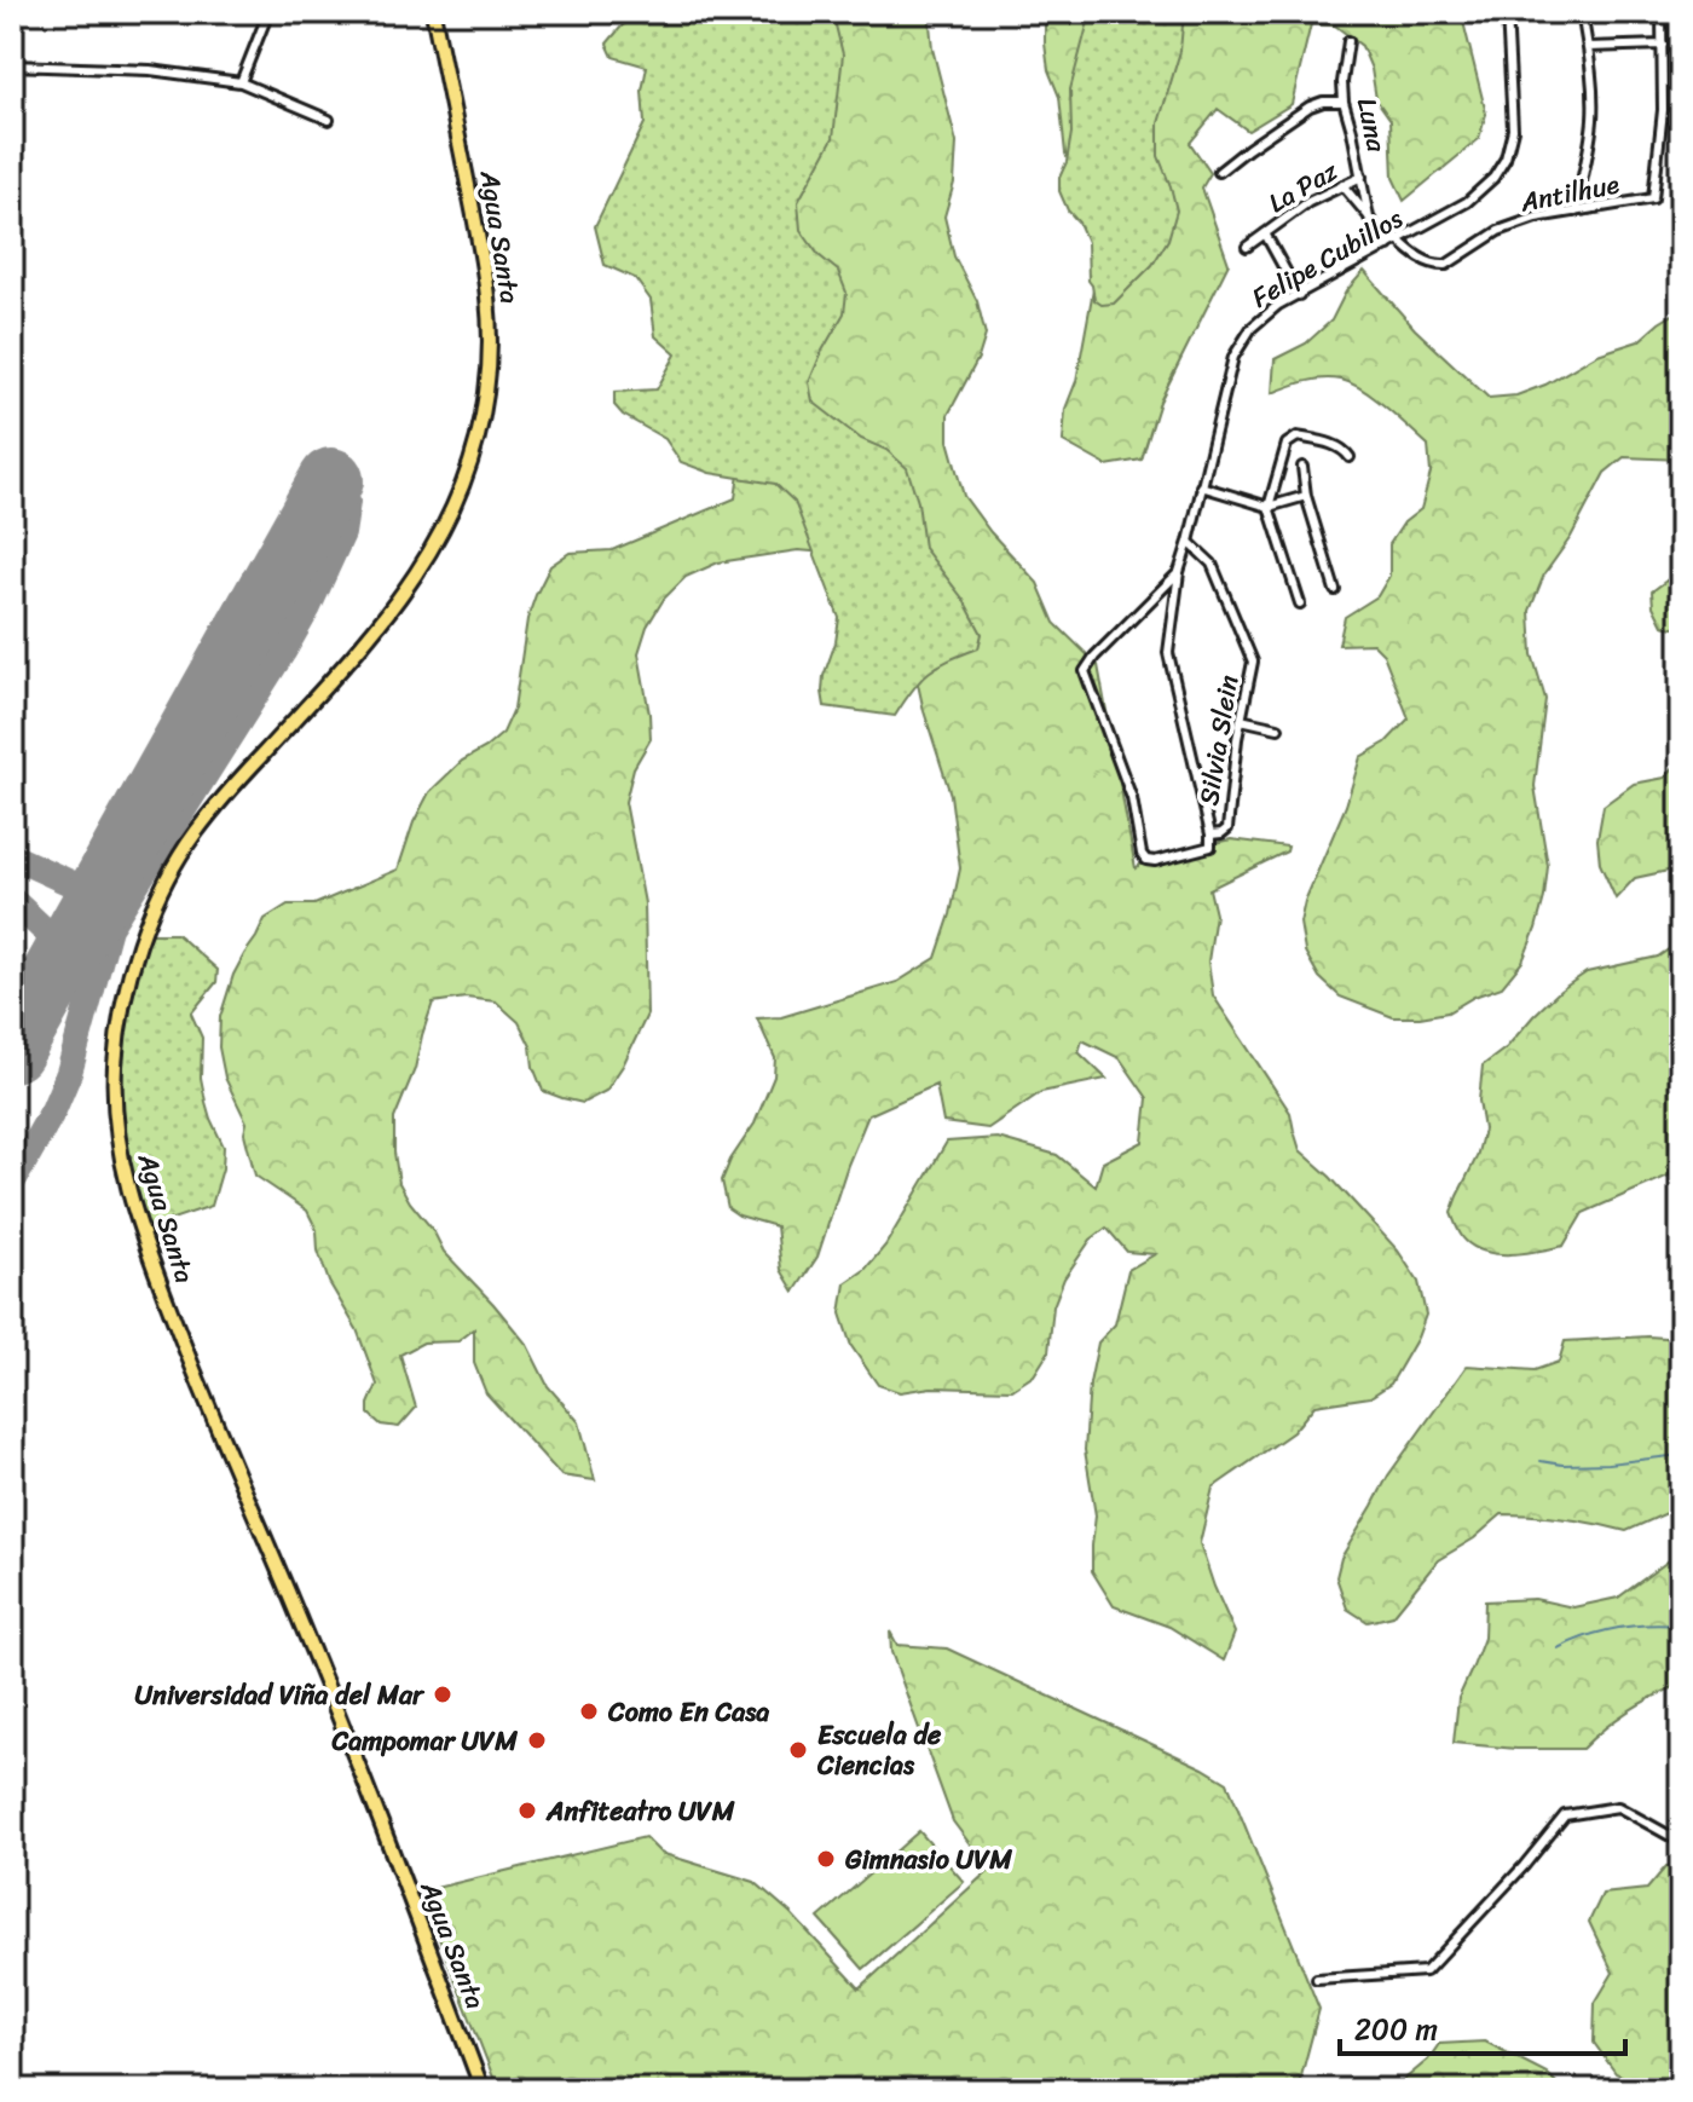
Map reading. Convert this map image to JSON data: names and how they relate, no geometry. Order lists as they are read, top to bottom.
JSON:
{
  "streets": {
    "main road": ["Agua Santa"],
    "street": [
      "Luna",
      "La Paz",
      "Antilhue",
      "Felipe Cubillos",
      "Silvia Slein"
    ]
  },
  "crossings": [
    ["Luna", "La Paz"],
    ["Luna", "Felipe Cubillos"],
    ["La Paz", "Felipe Cubillos"],
    ["Antilhue", "Felipe Cubillos"],
    ["Felipe Cubillos", "Silvia Slein"]
  ],
  "places": [
    "Universidad Viña del Mar",
    "Como En Casa",
    "Campomar UVM",
    "Escuela de Ciencias",
    "Anfiteatro UVM",
    "Gimnasio UVM"
  ],
  "scale_bar": "200 m"
}
